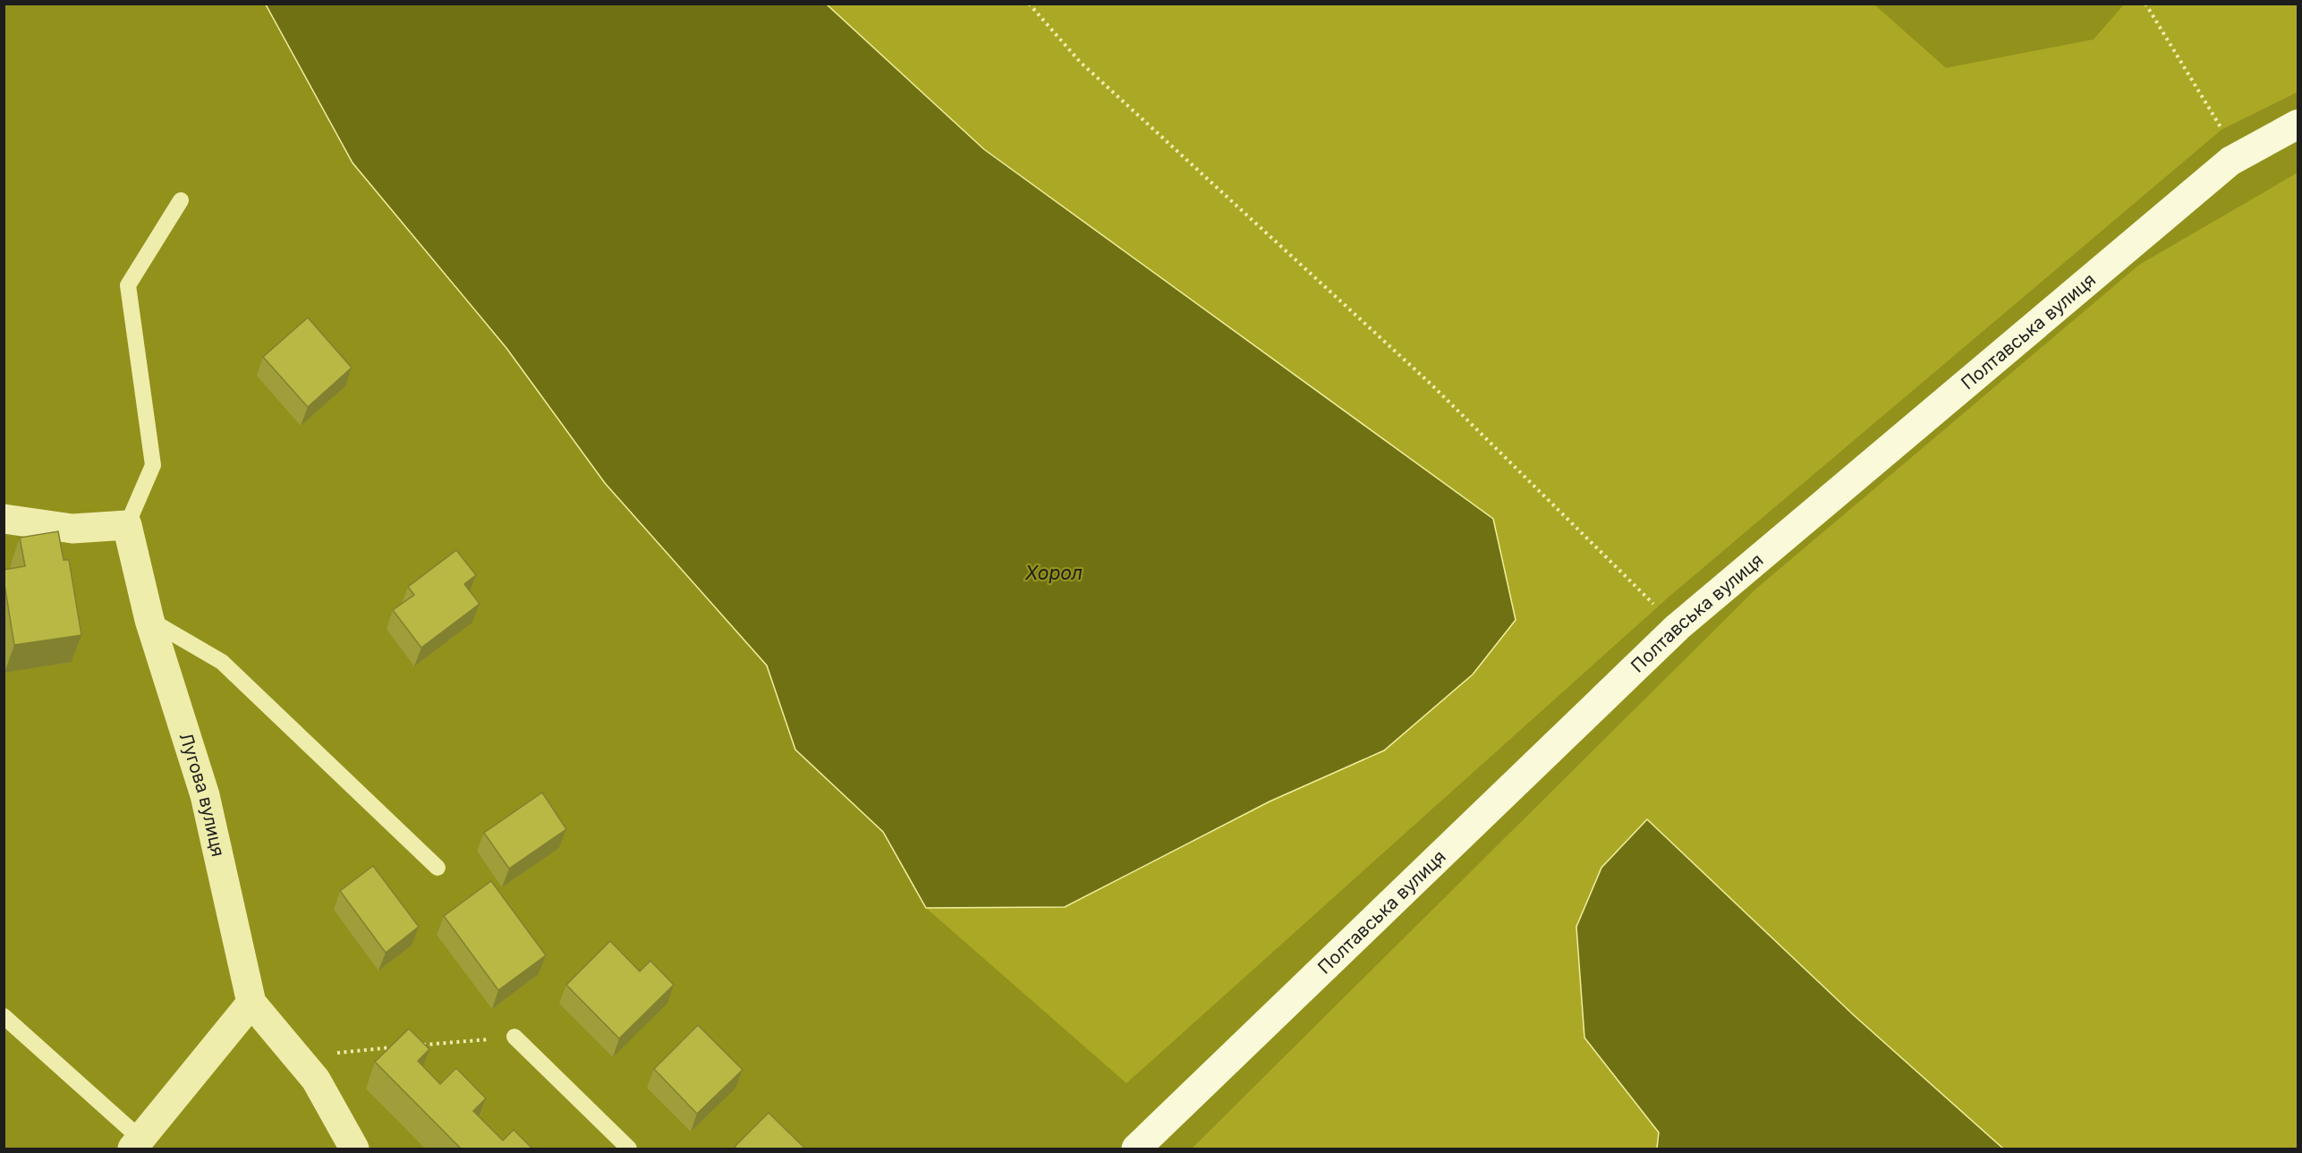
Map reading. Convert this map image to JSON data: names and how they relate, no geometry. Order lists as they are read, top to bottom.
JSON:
{
  "streets": {
    "street": ["Полтавська вулиця", "Лугова вулиця"]
  },
  "water": ["Хорол"]
}
